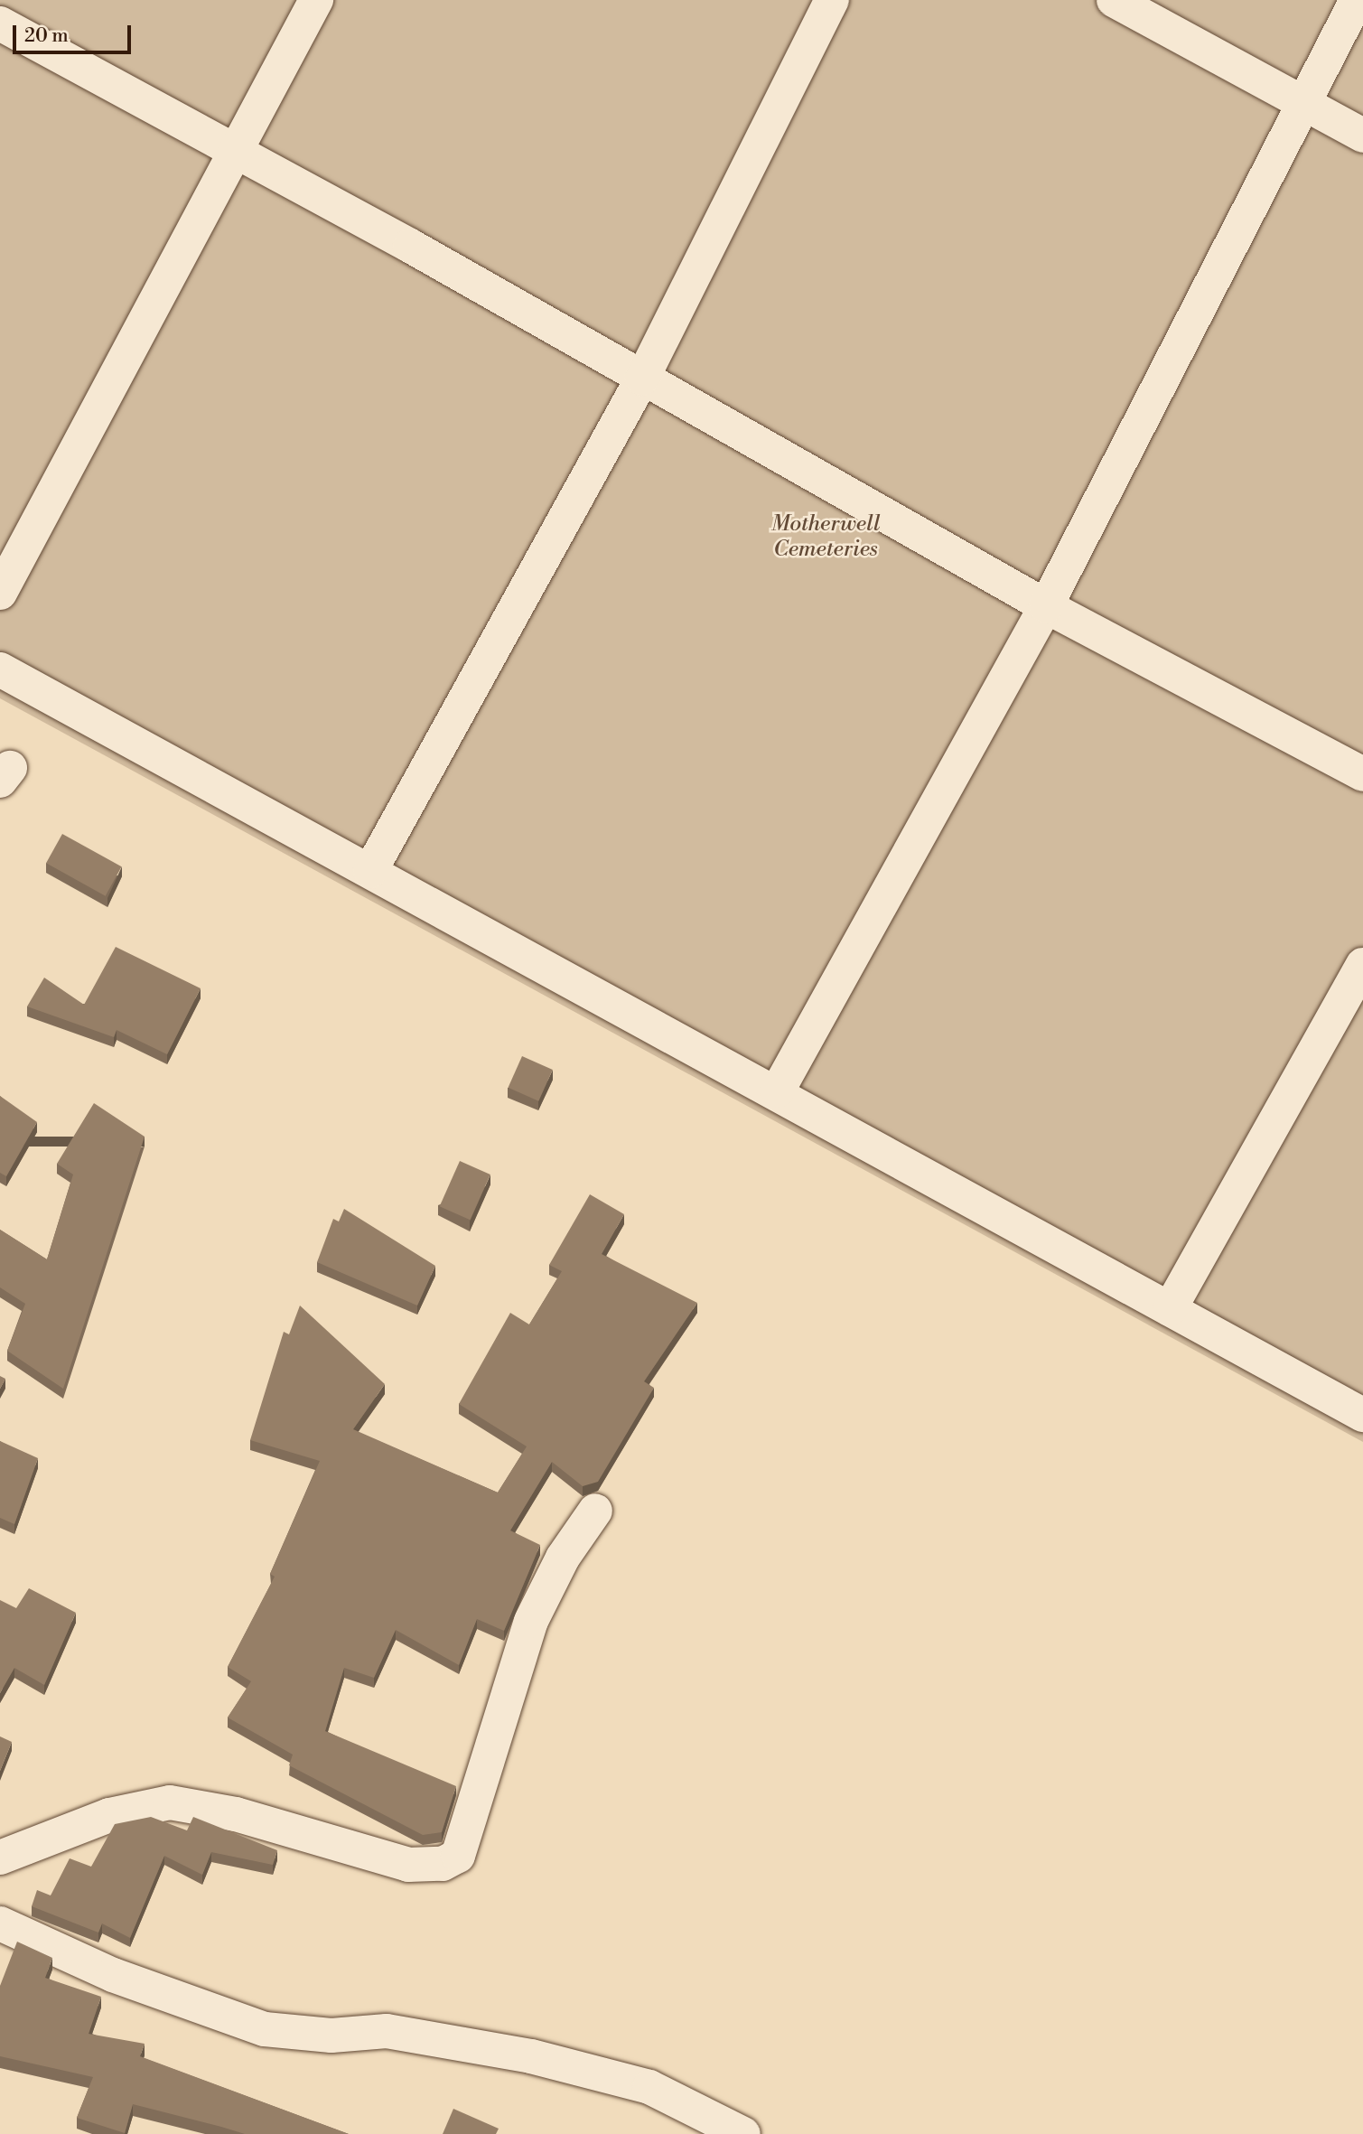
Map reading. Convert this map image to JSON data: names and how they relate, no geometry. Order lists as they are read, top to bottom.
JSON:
{
  "parks": ["Motherwell Cemeteries"],
  "scale_bar": "20 m"
}
